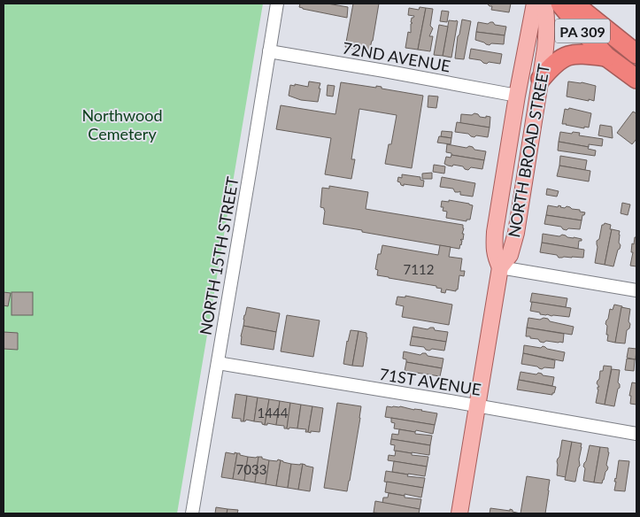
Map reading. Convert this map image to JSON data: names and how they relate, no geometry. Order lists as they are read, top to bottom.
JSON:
{
  "streets": {
    "highway": ["PA 309"],
    "main road": ["NORTH BROAD STREET"],
    "street": ["72ND AVENUE", "NORTH 15TH STREET", "71ST AVENUE"]
  },
  "crossings": [
    ["72ND AVENUE", "NORTH BROAD STREET"],
    ["72ND AVENUE", "NORTH 15TH STREET"],
    ["NORTH BROAD STREET", "71ST AVENUE"],
    ["NORTH 15TH STREET", "71ST AVENUE"]
  ],
  "parks": ["Northwood Cemetery"],
  "house_numbers": ["7112", "1444", "7033"]
}
